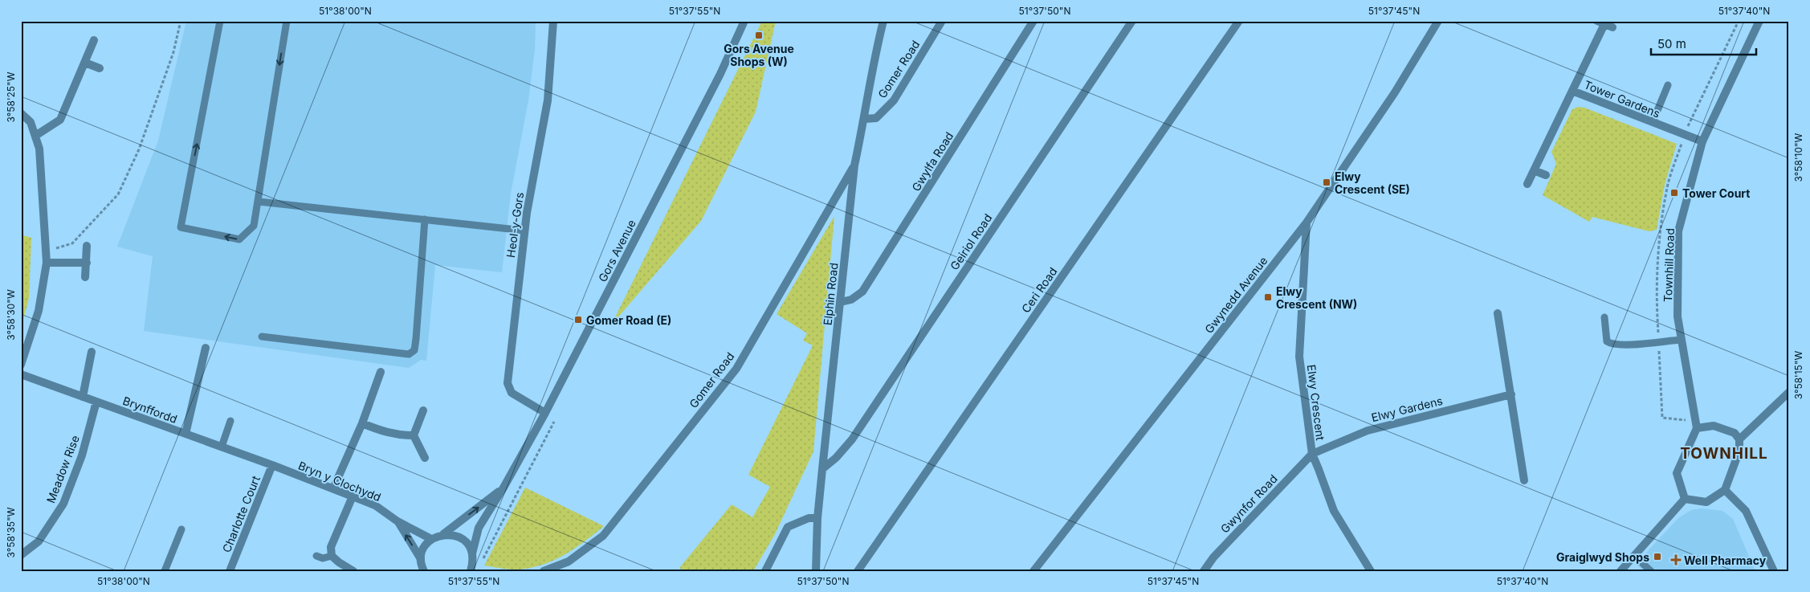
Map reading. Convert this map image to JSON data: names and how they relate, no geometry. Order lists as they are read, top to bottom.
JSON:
{
  "streets": {
    "street": [
      "Gomer Road",
      "Tower Gardens",
      "Gwylfa Road",
      "Heol-y-Gors",
      "Geiriol Road",
      "Gors Avenue",
      "Townhill Road",
      "Ceri Road",
      "Elphin Road",
      "Gwynedd Avenue",
      "Elwy Crescent",
      "Elwy Gardens",
      "Brynffordd",
      "Meadow Rise",
      "Bryn y Clochydd",
      "Gwynfor Road",
      "Charlotte Court"
    ]
  },
  "crossings": [
    ["Gomer Road", "Elphin Road"],
    ["Tower Gardens", "Townhill Road"],
    ["Gwylfa Road", "Elphin Road"],
    ["Heol-y-Gors", "Gors Avenue"],
    ["Geiriol Road", "Elphin Road"],
    ["Gwynedd Avenue", "Elwy Crescent"],
    ["Elwy Crescent", "Elwy Gardens"],
    ["Elwy Crescent", "Gwynfor Road"],
    ["Elwy Gardens", "Gwynfor Road"],
    ["Brynffordd", "Meadow Rise"],
    ["Brynffordd", "Bryn y Clochydd"],
    ["Brynffordd", "Charlotte Court"],
    ["Bryn y Clochydd", "Charlotte Court"]
  ],
  "districts": ["TOWNHILL"],
  "places": {
    "transit": [
      "Gors Avenue Shops (W)",
      "Elwy Crescent (SE)",
      "Tower Court",
      "Elwy Crescent (NW)",
      "Gomer Road (E)",
      "Graiglwyd Shops"
    ],
    "health": ["Well Pharmacy"]
  },
  "scale_bar": "50 m",
  "coordinates": [
    "51°38'00\"N",
    "51°37'55\"N",
    "51°37'50\"N",
    "51°37'45\"N",
    "51°37'40\"N",
    "3°58'25\"W",
    "3°58'10\"W",
    "3°58'30\"W",
    "3°58'15\"W",
    "3°58'35\"W"
  ]
}
